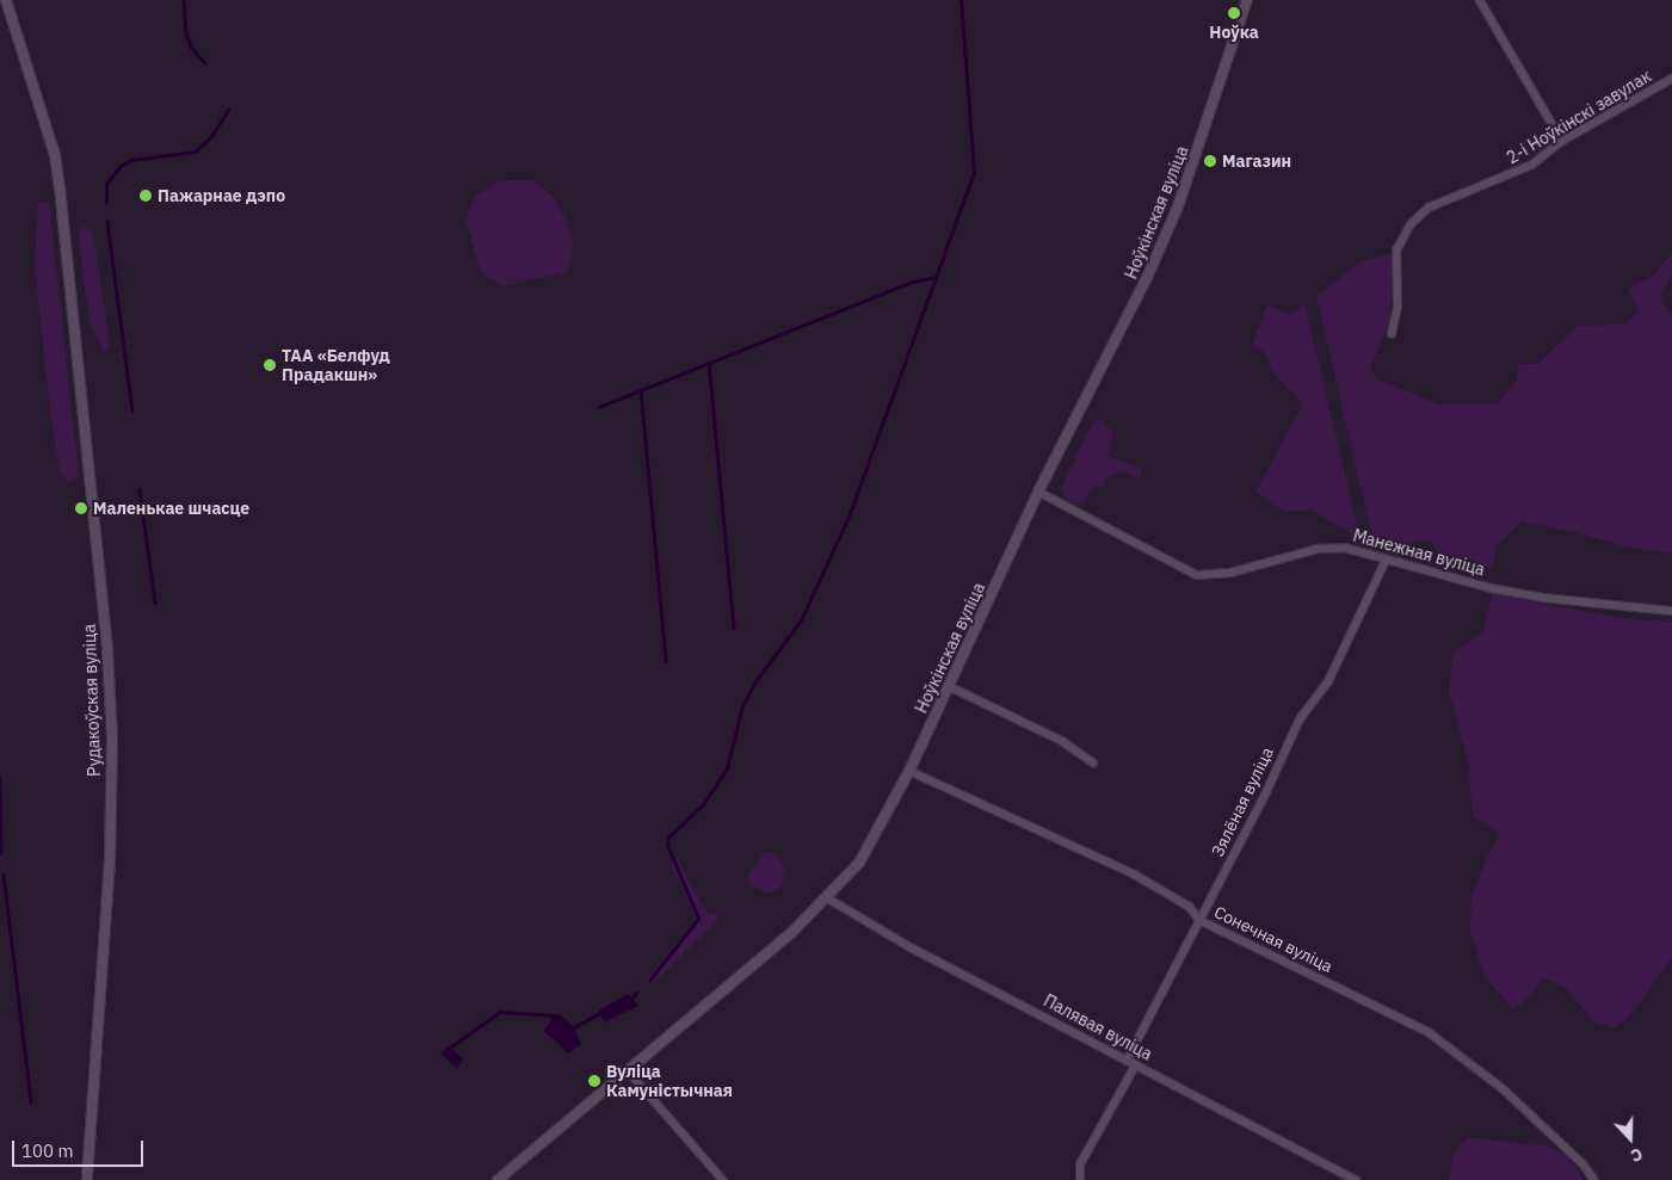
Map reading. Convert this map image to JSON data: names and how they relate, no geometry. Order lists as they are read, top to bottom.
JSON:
{
  "streets": {
    "main road": ["Ноўкінская вуліца", "Рудакоўская вуліца"],
    "street": [
      "2-і Ноўкінскі завулак",
      "Манежная вуліца",
      "Зялёная вуліца",
      "Сонечная вуліца",
      "Палявая вуліца"
    ]
  },
  "crossings": [
    ["Ноўкінская вуліца", "Манежная вуліца"],
    ["Ноўкінская вуліца", "Сонечная вуліца"],
    ["Ноўкінская вуліца", "Палявая вуліца"],
    ["Манежная вуліца", "Зялёная вуліца"],
    ["Зялёная вуліца", "Сонечная вуліца"],
    ["Зялёная вуліца", "Палявая вуліца"]
  ],
  "places": [
    "Ноўка",
    "Магазин",
    "Пажарнае дэпо",
    "ТАА «Белфуд Прадакшн»",
    "Маленькае шчасце",
    "Вуліца Камуністычная"
  ],
  "scale_bar": "100 m",
  "north": "bottom"
}
